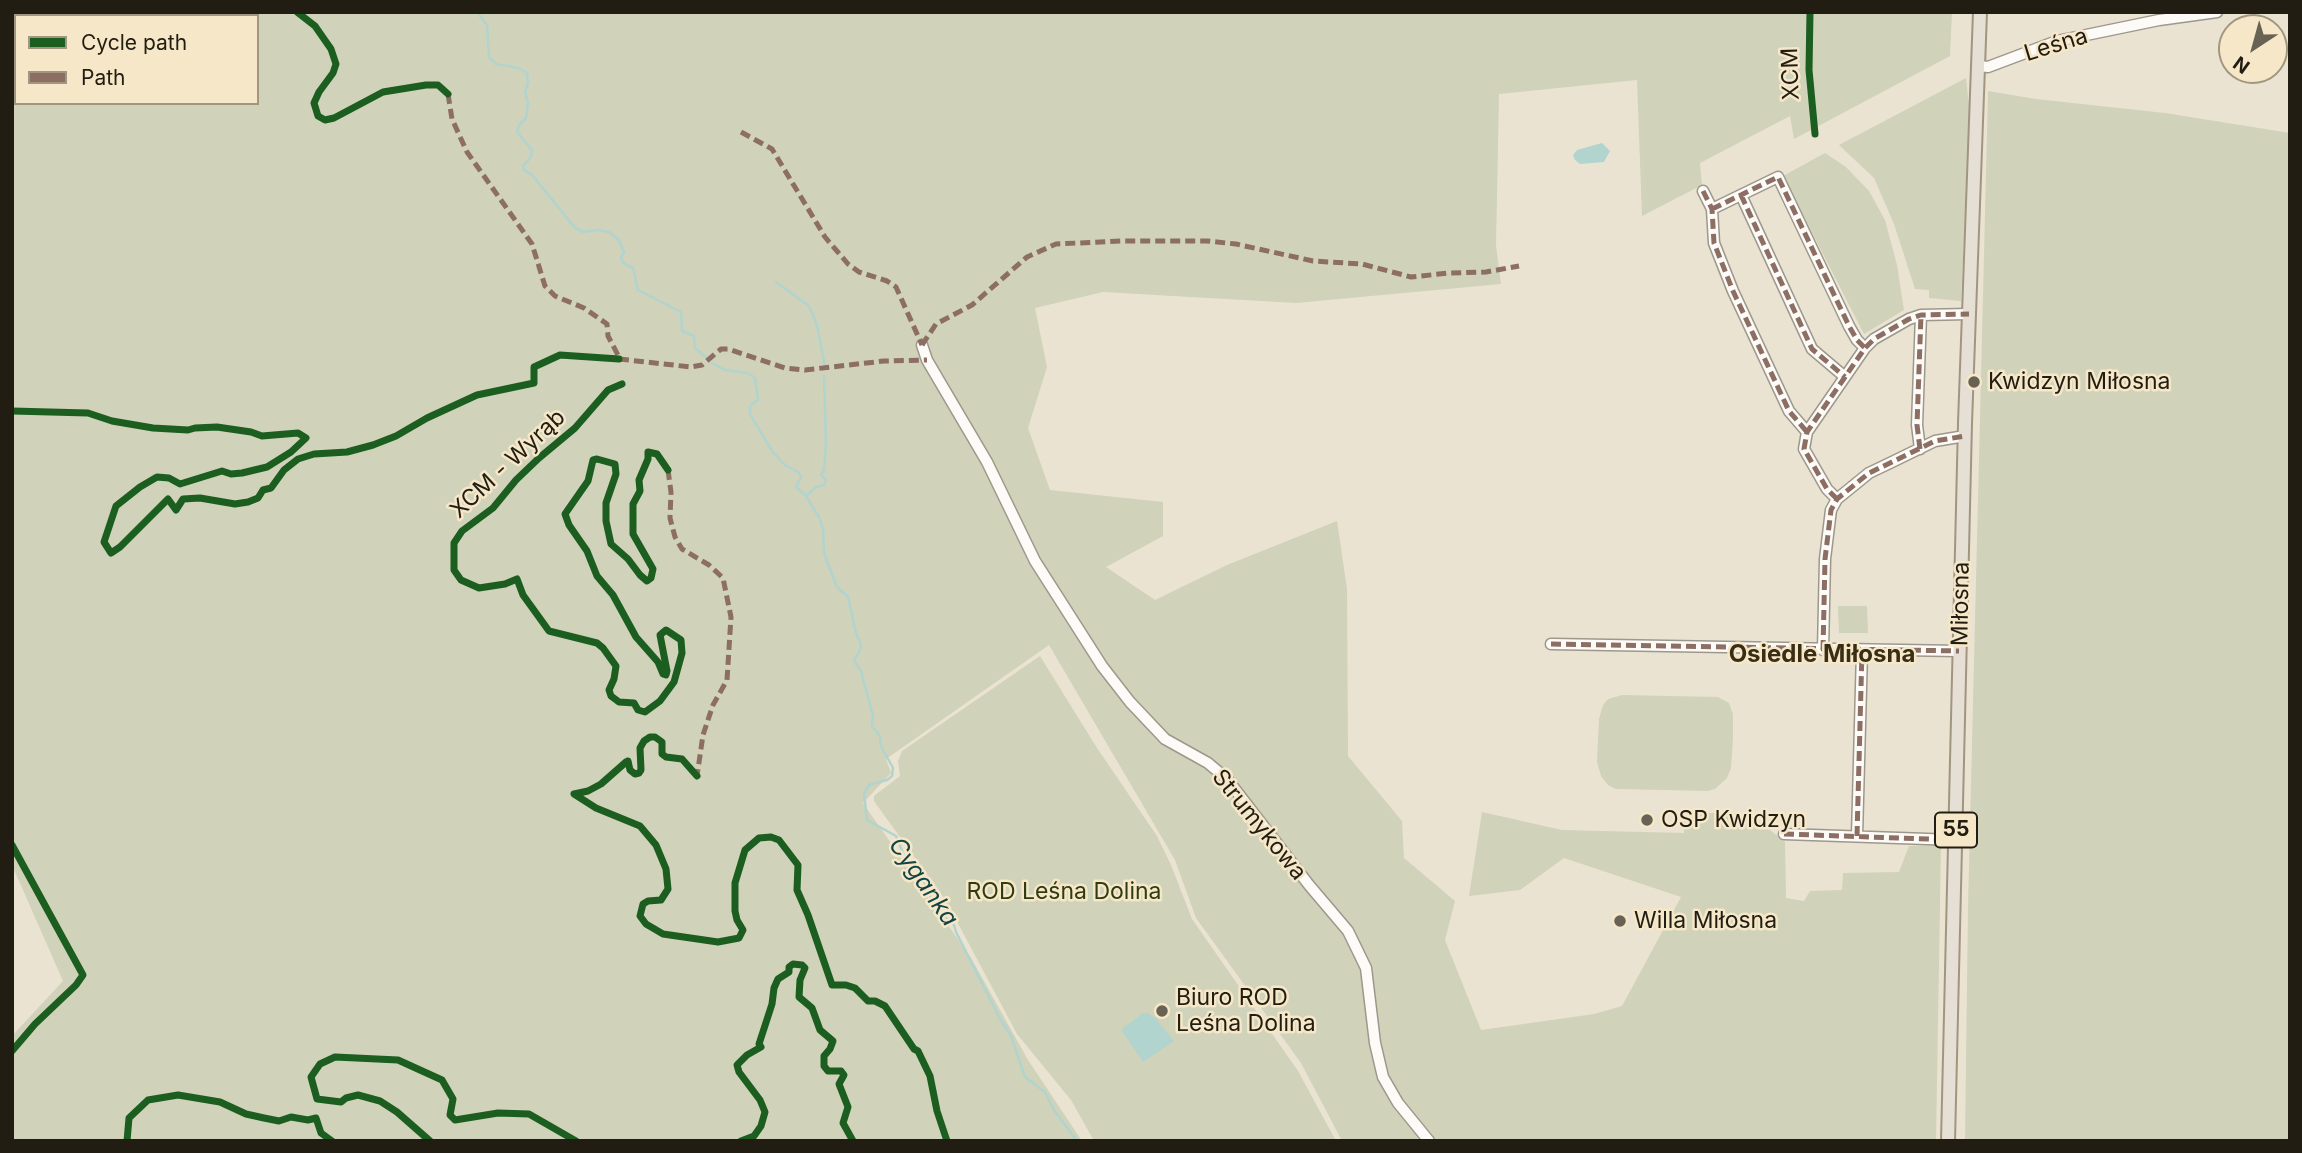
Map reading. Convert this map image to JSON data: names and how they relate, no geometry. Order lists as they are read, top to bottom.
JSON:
{
  "streets": {
    "main road": ["Miłosna", "55"],
    "street": ["Leśna", "Strumykowa"],
    "cycle path": ["XCM", "XCM - Wyrąb"]
  },
  "crossings": [
    ["Leśna", "Miłosna"],
    ["Leśna", "55"],
    ["Miłosna", "55"]
  ],
  "districts": ["Osiedle Miłosna"],
  "water": ["Cyganka"],
  "parks": ["ROD Leśna Dolina"],
  "places": [
    "Kwidzyn Miłosna",
    "OSP Kwidzyn",
    "Willa Miłosna",
    "Biuro ROD Leśna Dolina"
  ],
  "legend": ["Cycle path", "Path"],
  "north": "bottom left"
}
